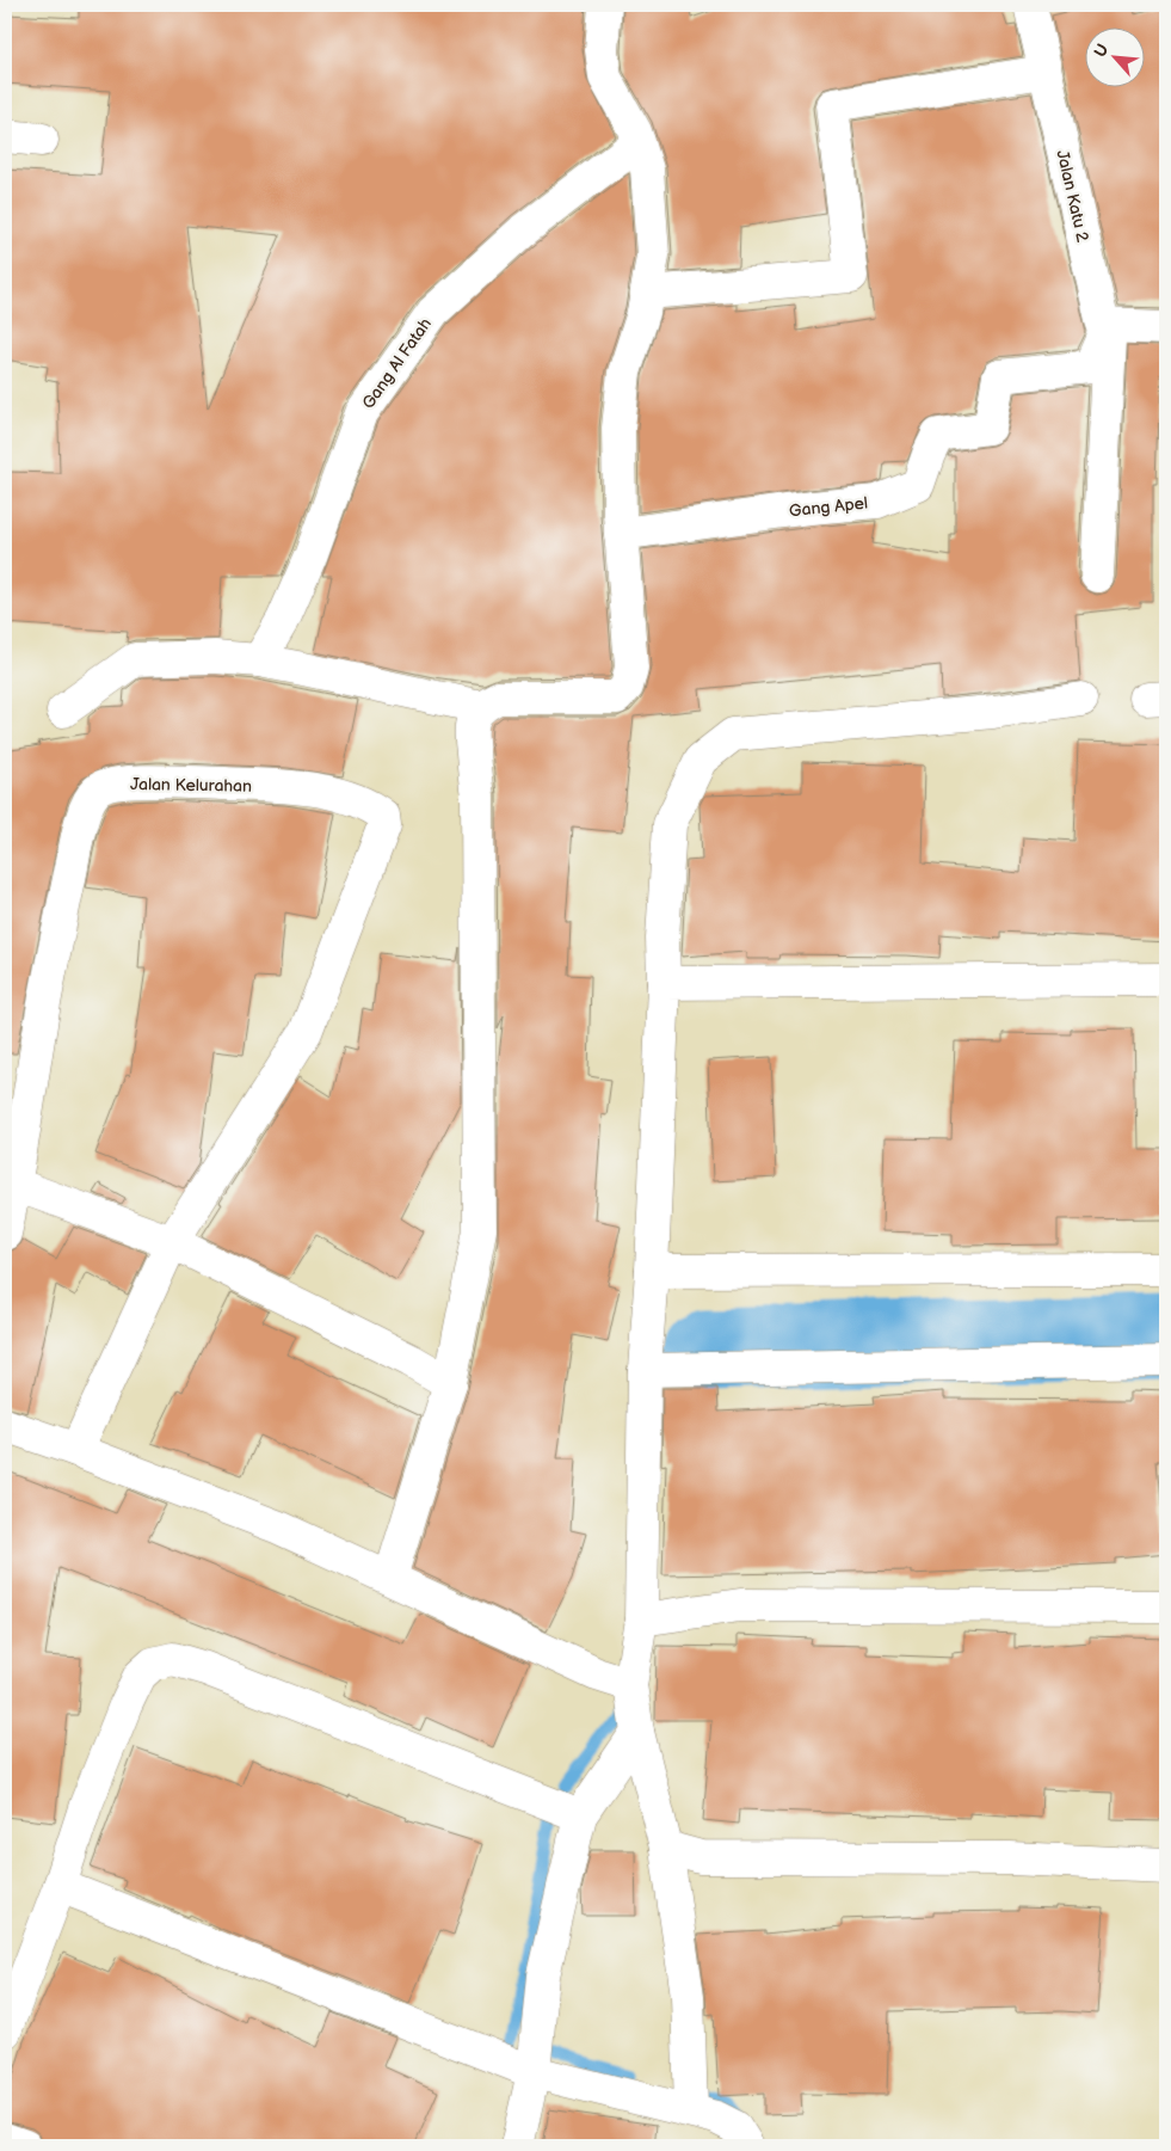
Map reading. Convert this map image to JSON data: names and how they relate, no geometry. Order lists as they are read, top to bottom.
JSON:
{
  "streets": {
    "street": [
      "Jalan Katu 2",
      "Gang Al Fatah",
      "Gang Apel",
      "Jalan Kelurahan"
    ]
  },
  "crossings": [
    ["Jalan Katu 2", "Gang Apel"]
  ],
  "north": "top left"
}
